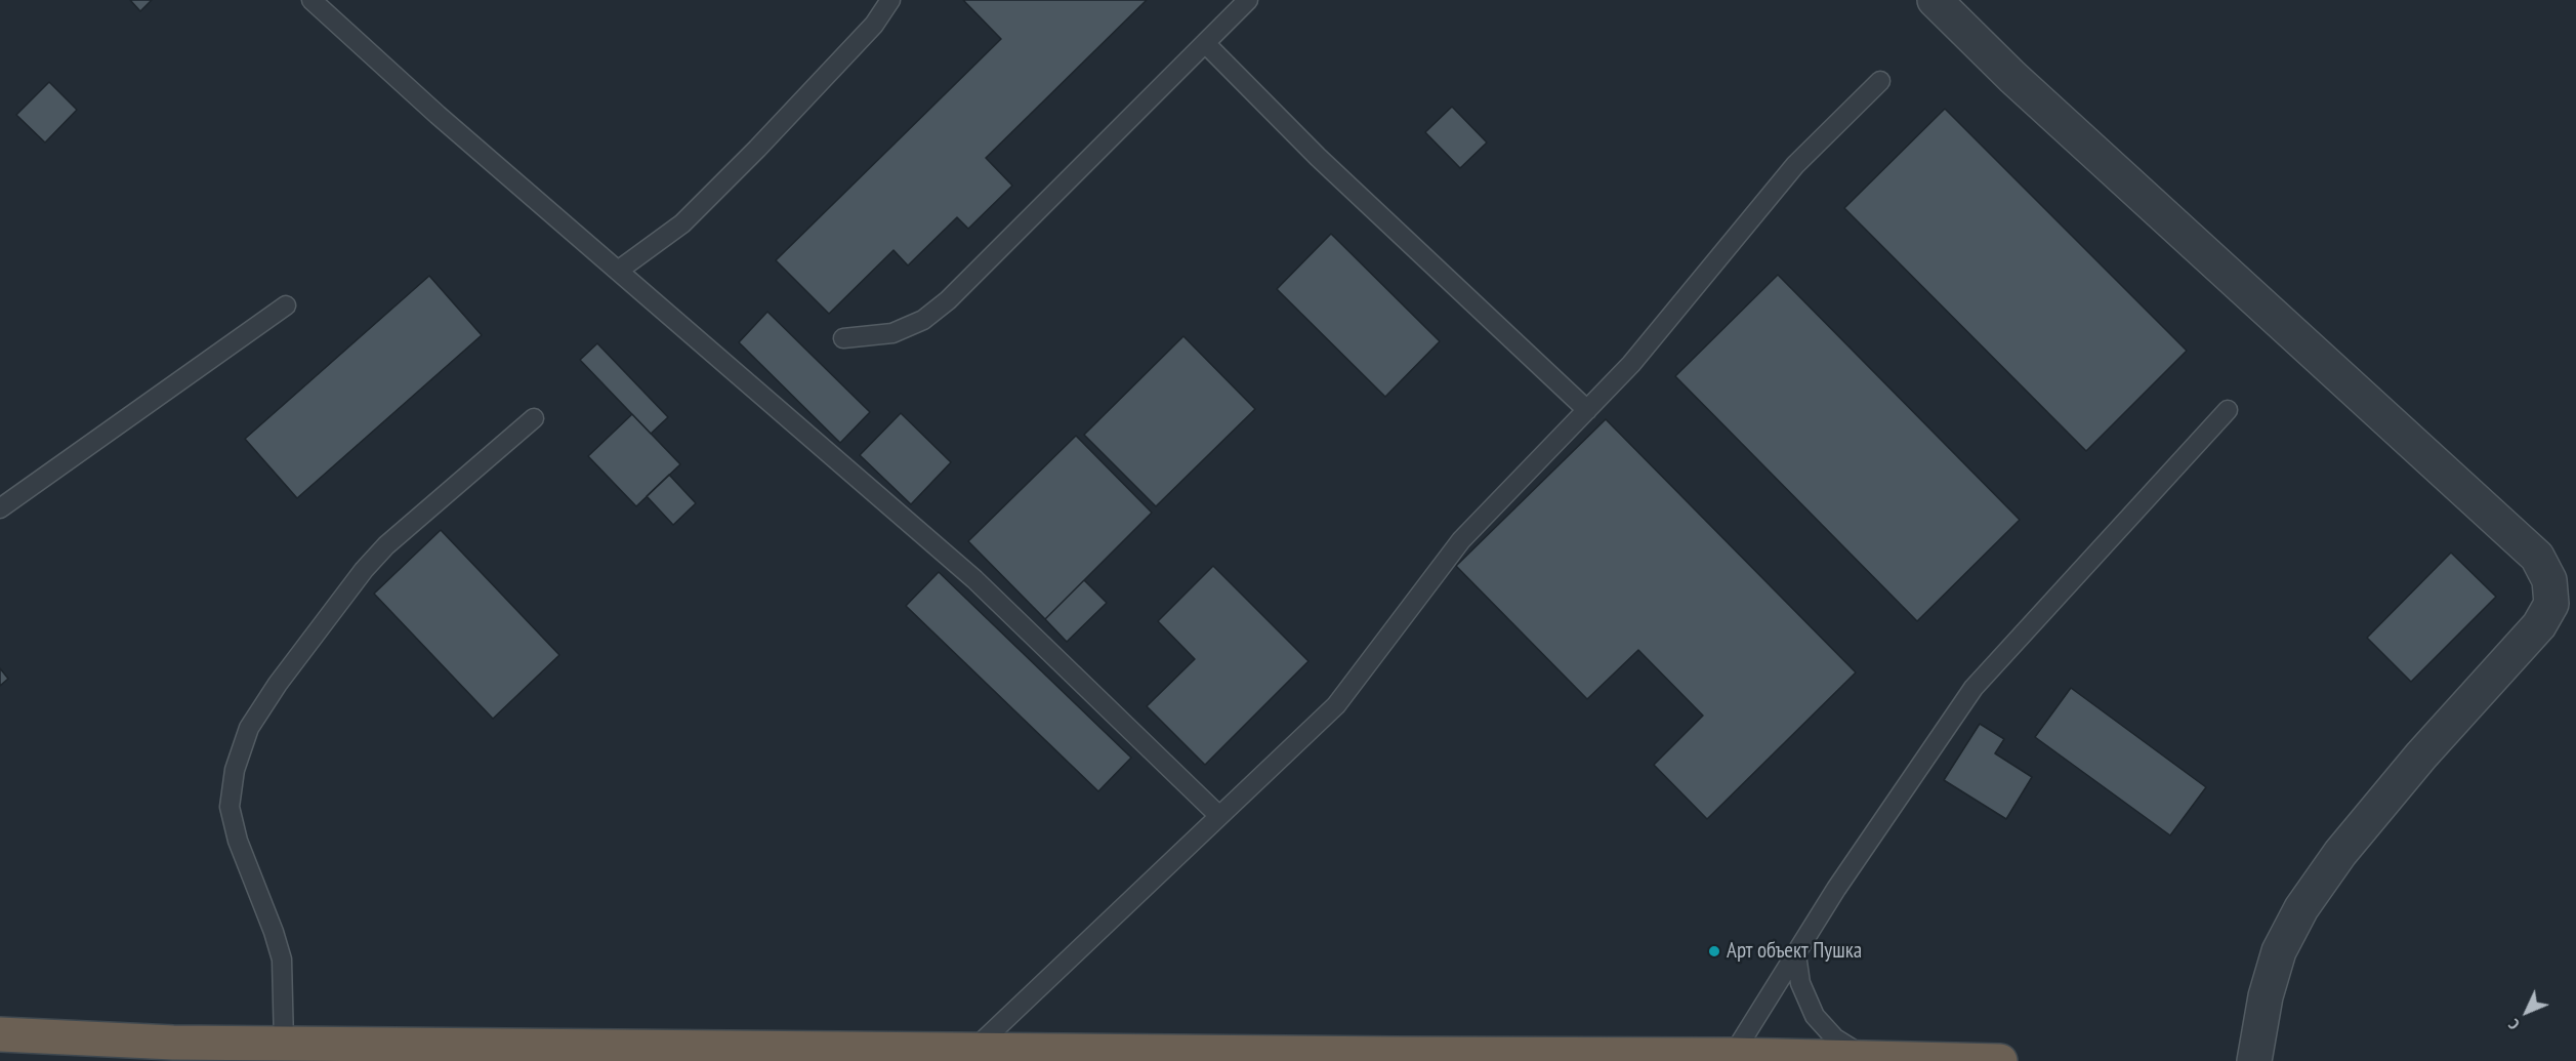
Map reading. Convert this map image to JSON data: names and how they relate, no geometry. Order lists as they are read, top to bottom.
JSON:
{
  "places": ["Арт объект Пушка"],
  "north": "bottom left"
}
